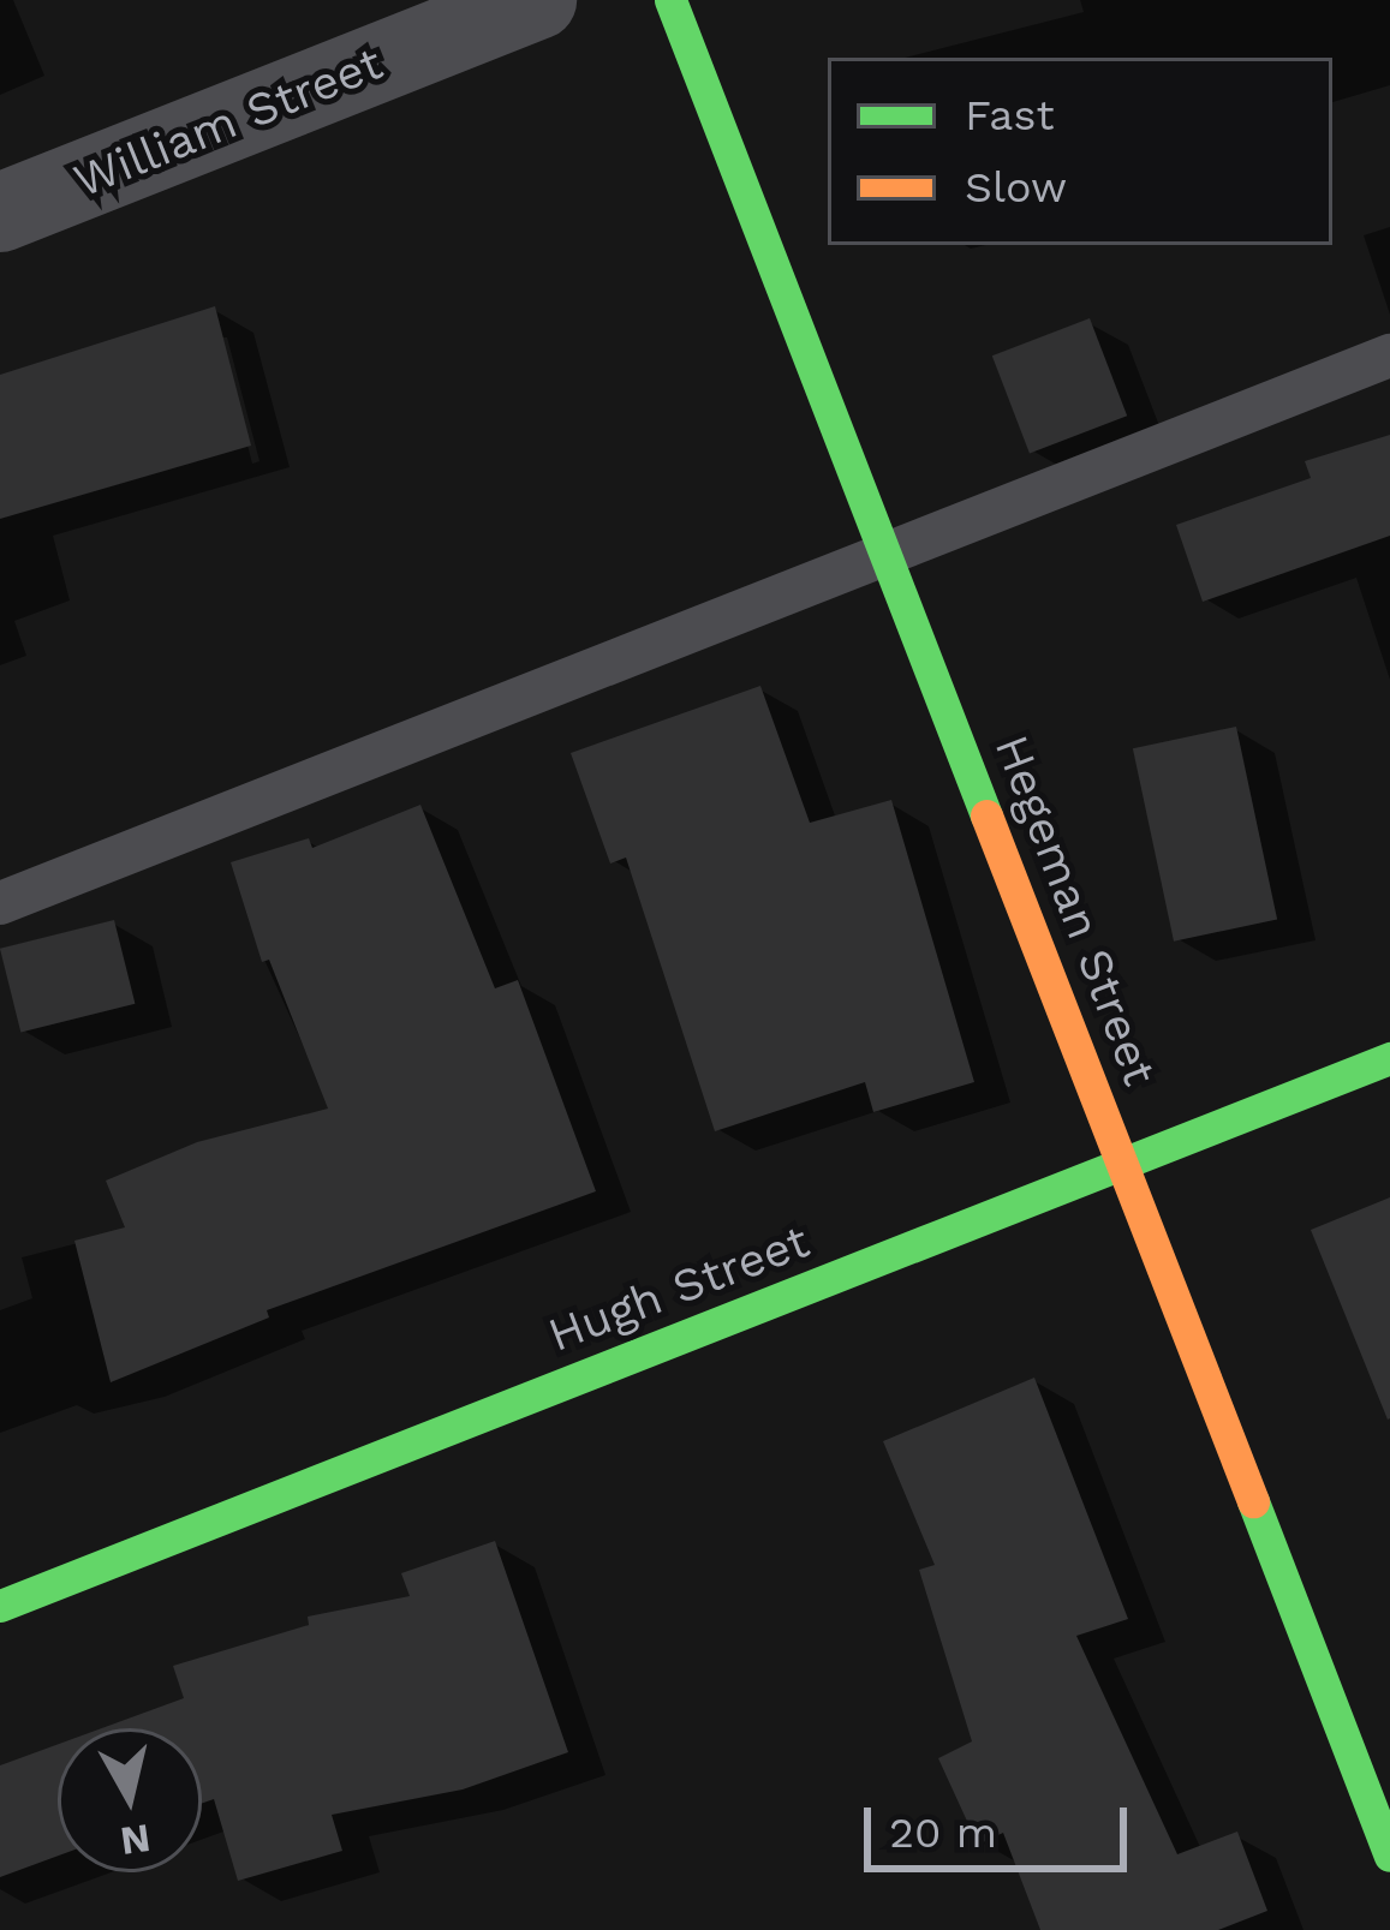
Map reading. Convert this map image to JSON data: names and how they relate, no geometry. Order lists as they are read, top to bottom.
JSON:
{
  "streets": {
    "street": ["William Street", "Hegeman Street", "Hugh Street"]
  },
  "crossings": [
    ["Hegeman Street", "Hugh Street"]
  ],
  "legend": ["Fast", "Slow"],
  "scale_bar": "20 m",
  "north": "bottom"
}
